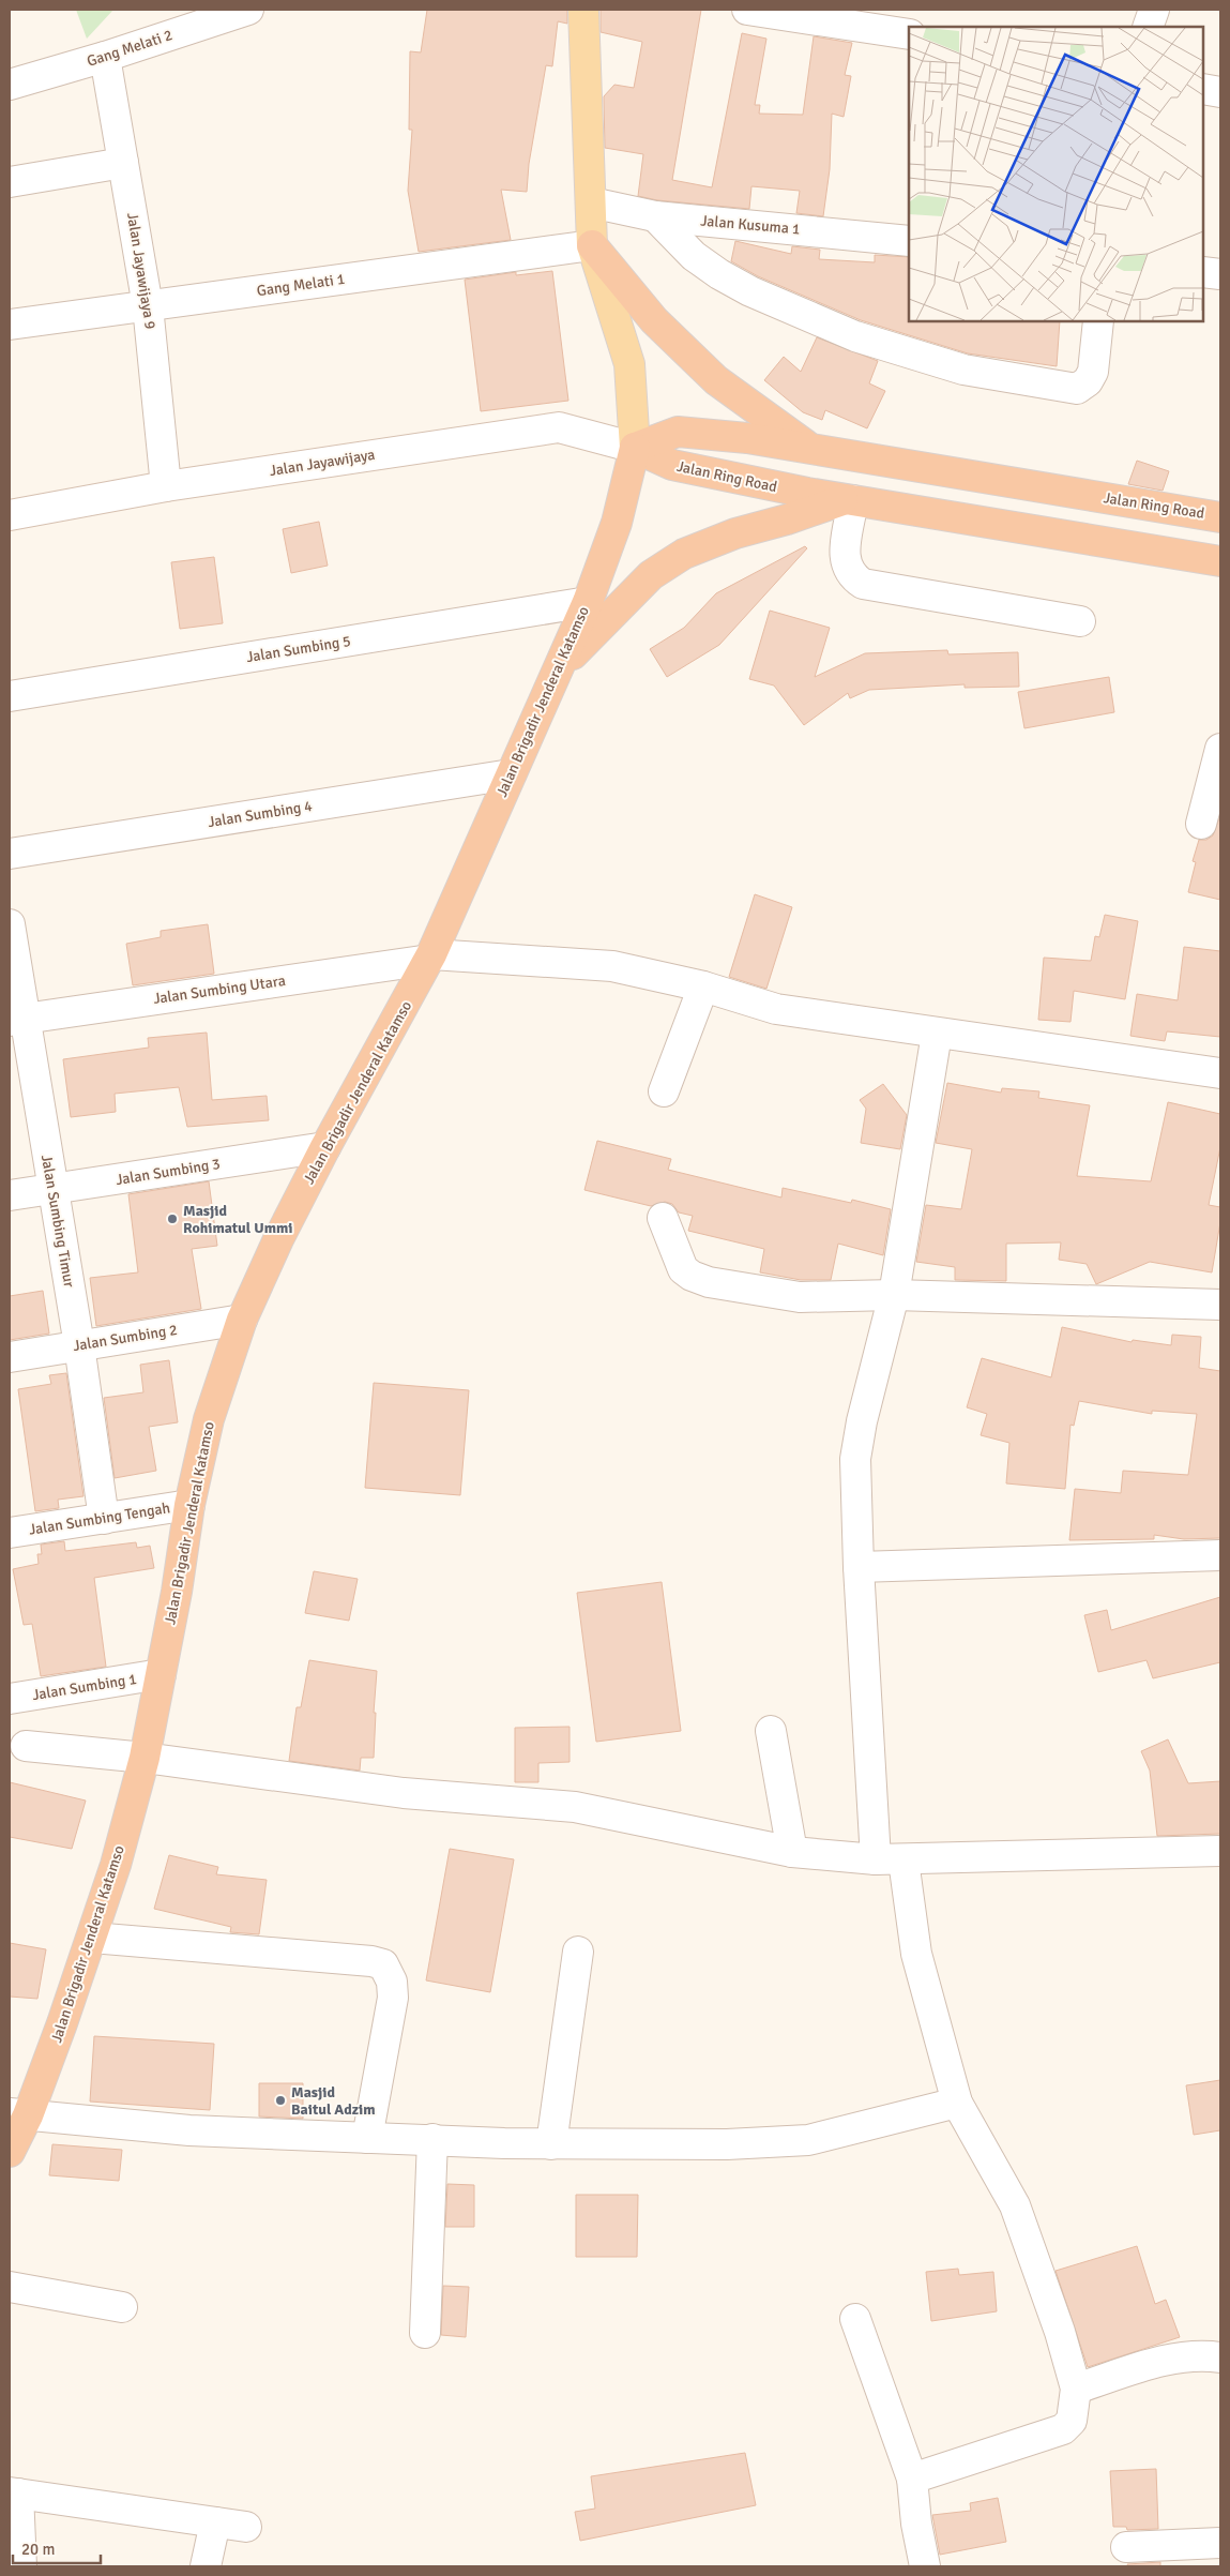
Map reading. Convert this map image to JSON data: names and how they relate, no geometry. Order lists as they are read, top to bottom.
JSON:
{
  "streets": {
    "highway": ["Jalan Ring Road", "Jalan Brigadir Jenderal Katamso"],
    "street": [
      "Gang Melati 2",
      "Jalan Kusuma 1",
      "Jalan Jayawijaya 9",
      "Gang Melati 1",
      "Jalan Jayawijaya",
      "Jalan Sumbing 5",
      "Jalan Sumbing 4",
      "Jalan Sumbing Utara",
      "Jalan Sumbing 3",
      "Jalan Sumbing Timur",
      "Jalan Sumbing 2",
      "Jalan Sumbing Tengah",
      "Jalan Sumbing 1"
    ]
  },
  "crossings": [
    ["Gang Melati 2", "Jalan Jayawijaya 9"],
    ["Jalan Jayawijaya 9", "Gang Melati 1"],
    ["Jalan Jayawijaya 9", "Jalan Jayawijaya"],
    ["Jalan Jayawijaya", "Jalan Ring Road"],
    ["Jalan Jayawijaya", "Jalan Brigadir Jenderal Katamso"],
    ["Jalan Ring Road", "Jalan Brigadir Jenderal Katamso"],
    ["Jalan Sumbing 5", "Jalan Brigadir Jenderal Katamso"],
    ["Jalan Brigadir Jenderal Katamso", "Jalan Sumbing 4"],
    ["Jalan Brigadir Jenderal Katamso", "Jalan Sumbing Utara"],
    ["Jalan Brigadir Jenderal Katamso", "Jalan Sumbing 3"],
    ["Jalan Brigadir Jenderal Katamso", "Jalan Sumbing 2"],
    ["Jalan Brigadir Jenderal Katamso", "Jalan Sumbing Tengah"],
    ["Jalan Brigadir Jenderal Katamso", "Jalan Sumbing 1"],
    ["Jalan Sumbing Utara", "Jalan Sumbing Timur"],
    ["Jalan Sumbing 3", "Jalan Sumbing Timur"],
    ["Jalan Sumbing Timur", "Jalan Sumbing 2"],
    ["Jalan Sumbing Timur", "Jalan Sumbing Tengah"]
  ],
  "places": ["Masjid Rohimatul Ummi", "Masjid Baitul Adzim"],
  "scale_bar": "20 m"
}
